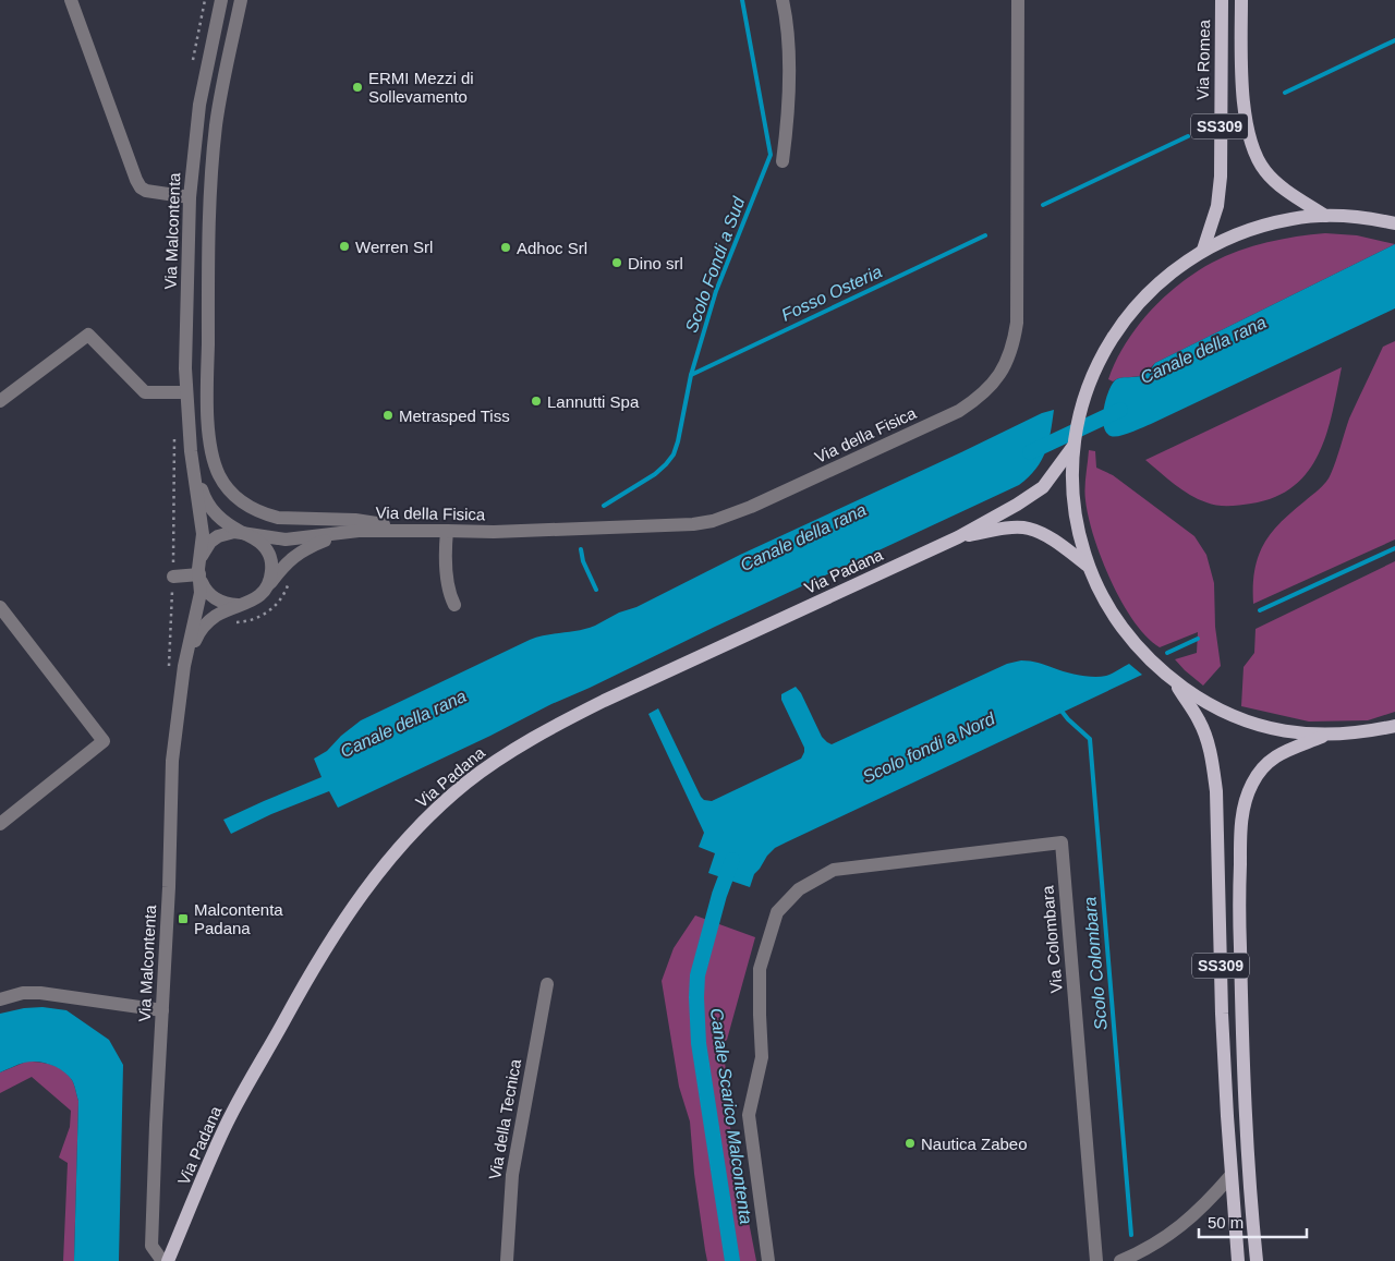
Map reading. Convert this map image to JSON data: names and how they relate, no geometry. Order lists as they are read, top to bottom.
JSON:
{
  "streets": {
    "main road": ["Via Romea", "SS309", "Via Padana"],
    "street": [
      "Via Malcontenta",
      "Via della Fisica",
      "Via Colombara",
      "Via della Tecnica"
    ]
  },
  "crossings": [
    ["Via Romea", "SS309"],
    ["SS309", "Via Padana"],
    ["Via Malcontenta", "Via della Fisica"]
  ],
  "water": [
    "Scolo Fondi a Sud",
    "Fosso Osteria",
    "Canale della rana",
    "Scolo fondi a Nord",
    "Scolo Colombara",
    "Canale Scarico Malcontenta"
  ],
  "places": {
    "other": [
      "ERMI Mezzi di Sollevamento",
      "Werren Srl",
      "Adhoc Srl",
      "Dino srl",
      "Lannutti Spa",
      "Metrasped Tiss",
      "Nautica Zabeo"
    ],
    "transit": ["Malcontenta Padana"]
  },
  "scale_bar": "50 m"
}
